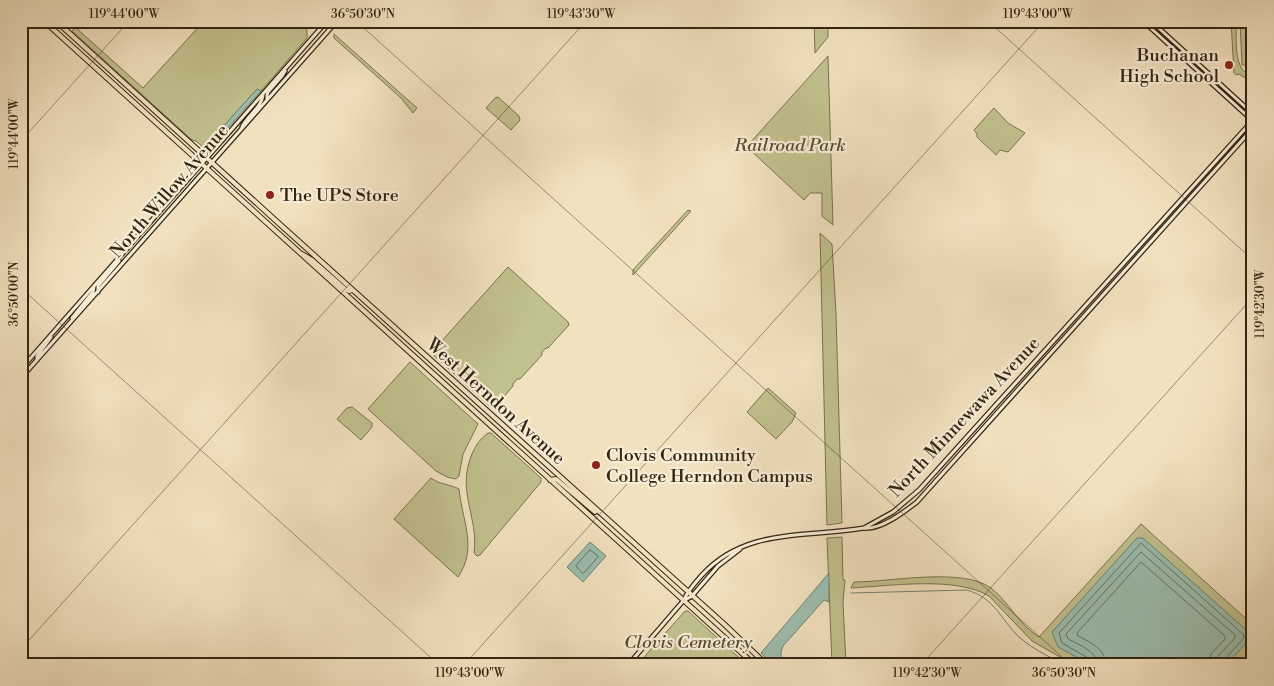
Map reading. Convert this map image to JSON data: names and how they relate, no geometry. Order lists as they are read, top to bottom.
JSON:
{
  "streets": {
    "main road": ["North Willow Avenue", "West Herndon Avenue", "North Minnewawa Avenue"]
  },
  "crossings": [
    ["North Willow Avenue", "West Herndon Avenue"]
  ],
  "parks": ["Railroad Park", "Clovis Cemetery"],
  "places": ["Buchanan High School", "The UPS Store", "Clovis Community College Herndon Campus"],
  "coordinates": [
    "119°44'00\"W",
    "36°50'30\"N",
    "119°43'30\"W",
    "119°43'00\"W",
    "36°50'00\"N",
    "119°42'30\"W"
  ]
}
